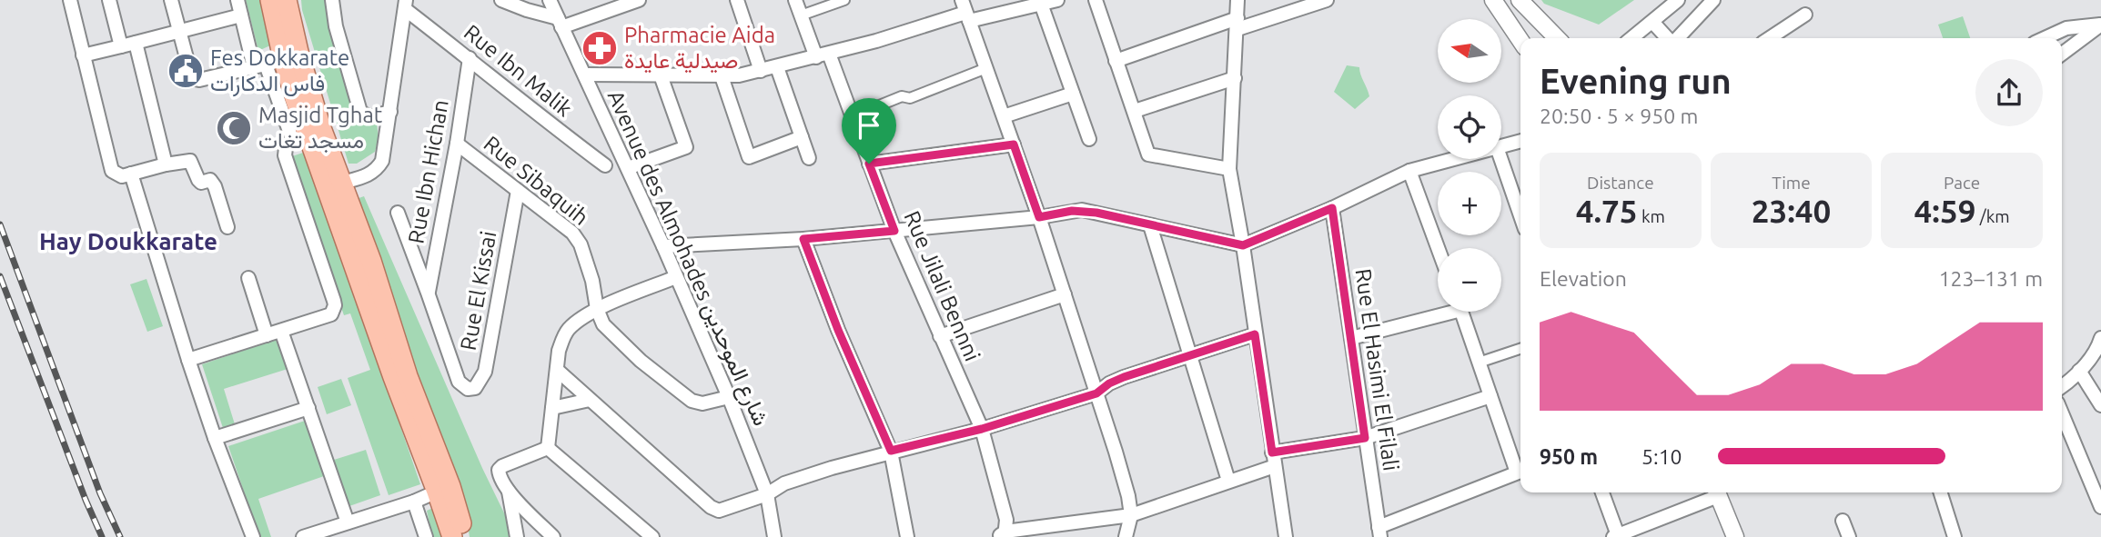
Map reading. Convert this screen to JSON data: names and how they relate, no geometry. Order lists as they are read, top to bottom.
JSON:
{
  "streets": {
    "street": [
      "Rue Ibn Malik",
      "Rue Ibn Hichan",
      "Rue Sibaquih",
      "Avenue des Almohades شارع الموحدين",
      "Rue Jilali Bennni",
      "Rue El Kissai",
      "Rue El Hasimi El Filali"
    ]
  },
  "crossings": [
    ["Rue Ibn Malik", "Rue Ibn Hichan"],
    ["Rue Ibn Hichan", "Rue Sibaquih"],
    ["Rue Ibn Hichan", "Rue El Kissai"],
    ["Rue Sibaquih", "Avenue des Almohades شارع الموحدين"],
    ["Rue Sibaquih", "Rue El Kissai"]
  ],
  "districts": ["Hay Doukkarate"],
  "places": {
    "pharmacy": ["Pharmacie Aida صيدلية عايدة"],
    "public building": ["Fes Dokkarate فاس الدكارات"],
    "mosque": ["Masjid Tghat مسجد تغات"]
  },
  "north": "left",
  "page": {
    "map_buttons": ["+", "−"],
    "heading": ["Evening run", "20:50 · 5 × 950 m"],
    "stats": [
      ["Distance", "4.75 km"],
      ["Time", "23:40"],
      ["Pace", "4:59 /km"]
    ],
    "chart": ["Elevation", "123–131 m"],
    "list": [
      {
        "name": "950 m",
        "note": "5:10"
      }
    ]
  }
}
